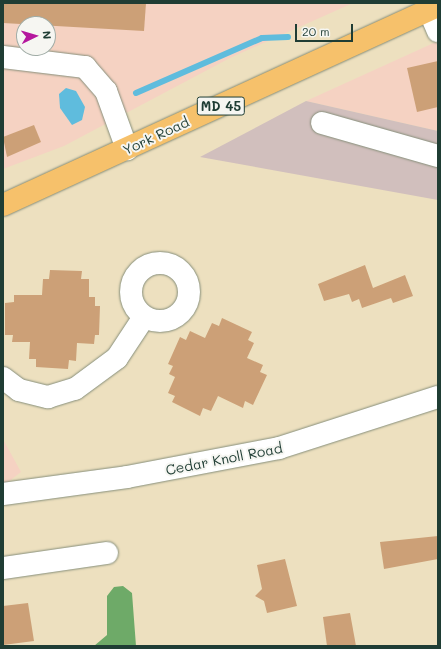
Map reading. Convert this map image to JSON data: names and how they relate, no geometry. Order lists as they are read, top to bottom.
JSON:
{
  "streets": {
    "main road": ["MD 45", "York Road"],
    "street": ["Cedar Knoll Road"]
  },
  "scale_bar": "20 m",
  "north": "right"
}
